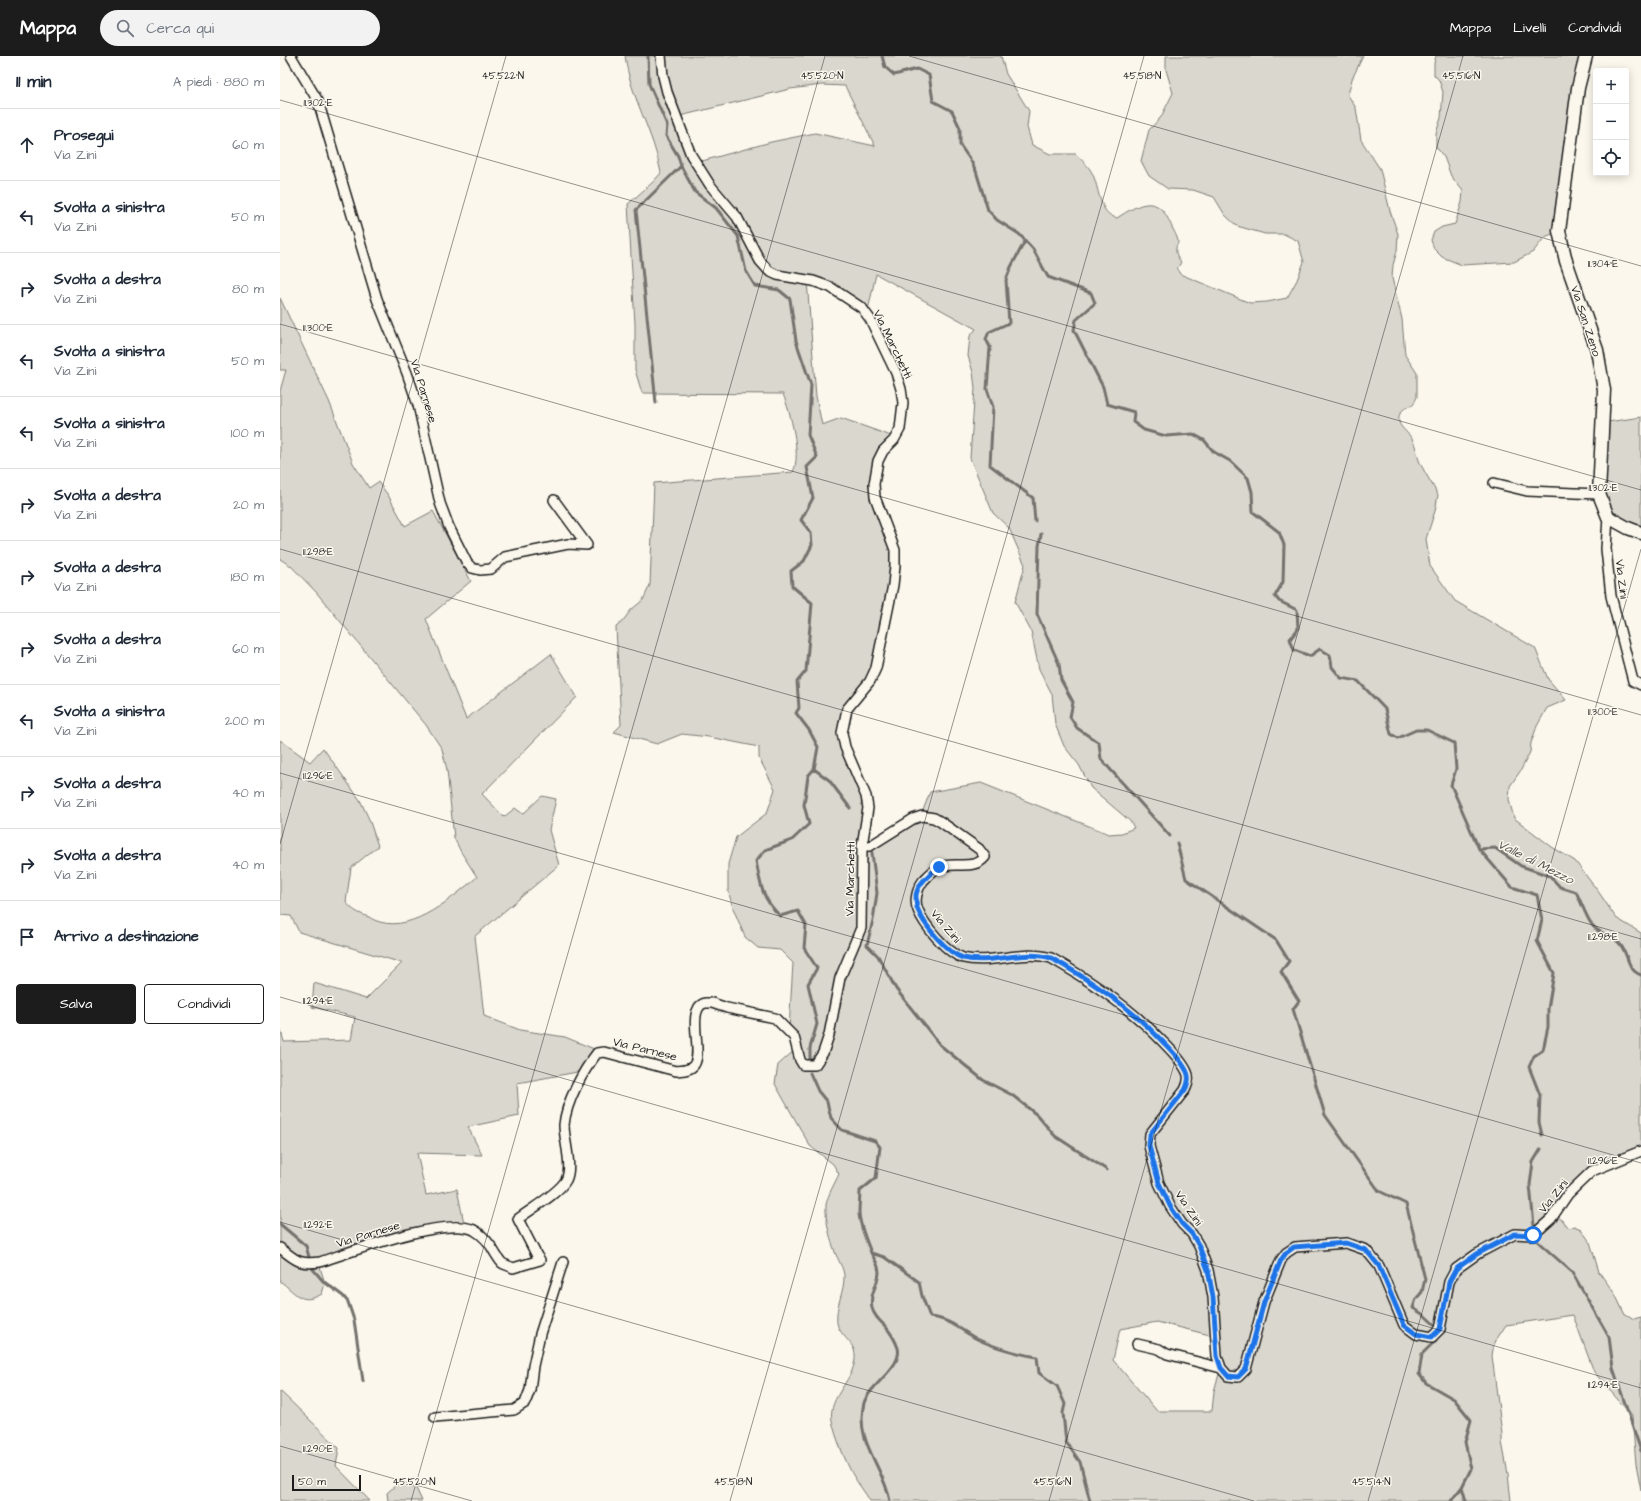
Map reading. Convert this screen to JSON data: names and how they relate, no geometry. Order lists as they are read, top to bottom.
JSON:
{
  "streets": {
    "street": [
      "Via San Zeno",
      "Via Marchetti",
      "Via Parnese",
      "Via Zini"
    ]
  },
  "crossings": [
    ["Via Marchetti", "Via Parnese"],
    ["Via Marchetti", "Via Zini"]
  ],
  "water": ["Valle di Mezzo"],
  "scale_bar": "50 m",
  "page": {
    "header": "Mappa",
    "search": "Cerca qui",
    "nav": ["Mappa", "Livelli", "Condividi"],
    "heading": ["11 min", "A piedi · 880 m"],
    "map_buttons": ["+", "−"],
    "list": [
      ["Prosegui", "Via Zini", "60 m"],
      ["Svolta a sinistra", "Via Zini", "50 m"],
      ["Svolta a destra", "Via Zini", "80 m"],
      ["Svolta a sinistra", "Via Zini", "50 m"],
      ["Svolta a sinistra", "Via Zini", "100 m"],
      ["Svolta a destra", "Via Zini", "20 m"],
      ["Svolta a destra", "Via Zini", "180 m"],
      ["Svolta a destra", "Via Zini", "60 m"],
      ["Svolta a sinistra", "Via Zini", "200 m"],
      ["Svolta a destra", "Via Zini", "40 m"],
      ["Svolta a destra", "Via Zini", "40 m"],
      "Arrivo a destinazione"
    ],
    "buttons": ["Salva", "Condividi"],
    "scale": "50 m"
  },
  "coordinates": [
    "45.522°N",
    "45.520°N",
    "45.518°N",
    "45.516°N",
    "11.302°E",
    "11.304°E",
    "11.300°E",
    "11.298°E",
    "11.296°E",
    "11.294°E",
    "11.292°E",
    "11.290°E",
    "45.514°N"
  ]
}
